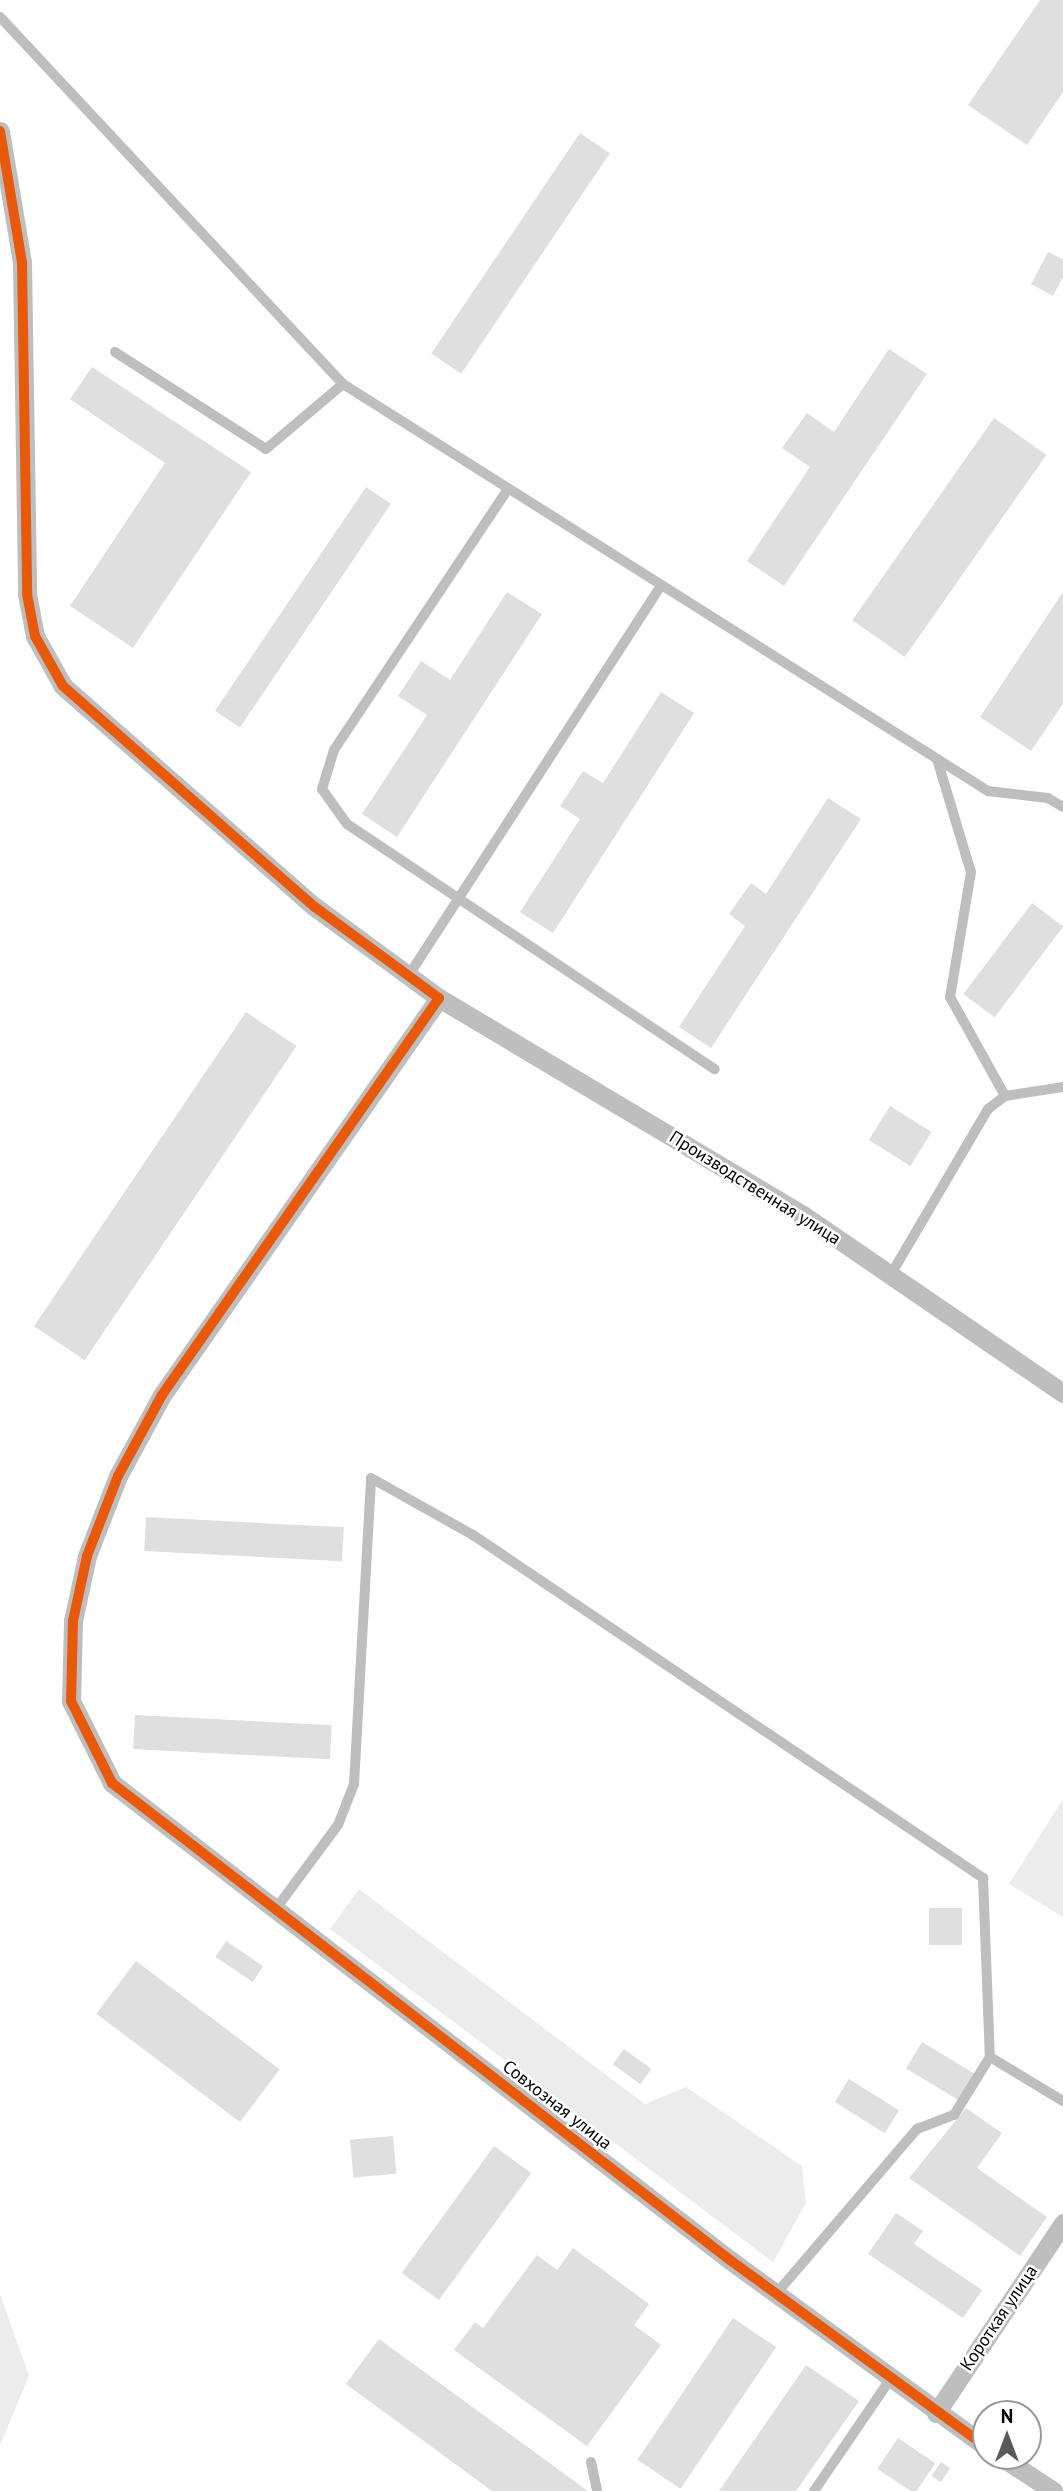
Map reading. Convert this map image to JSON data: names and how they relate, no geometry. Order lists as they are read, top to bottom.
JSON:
{
  "streets": {
    "street": ["Производственная улица", "Совхозная улица", "Короткая улица"]
  },
  "crossings": [
    ["Производственная улица", "Совхозная улица"],
    ["Совхозная улица", "Короткая улица"]
  ],
  "north": "top"
}
